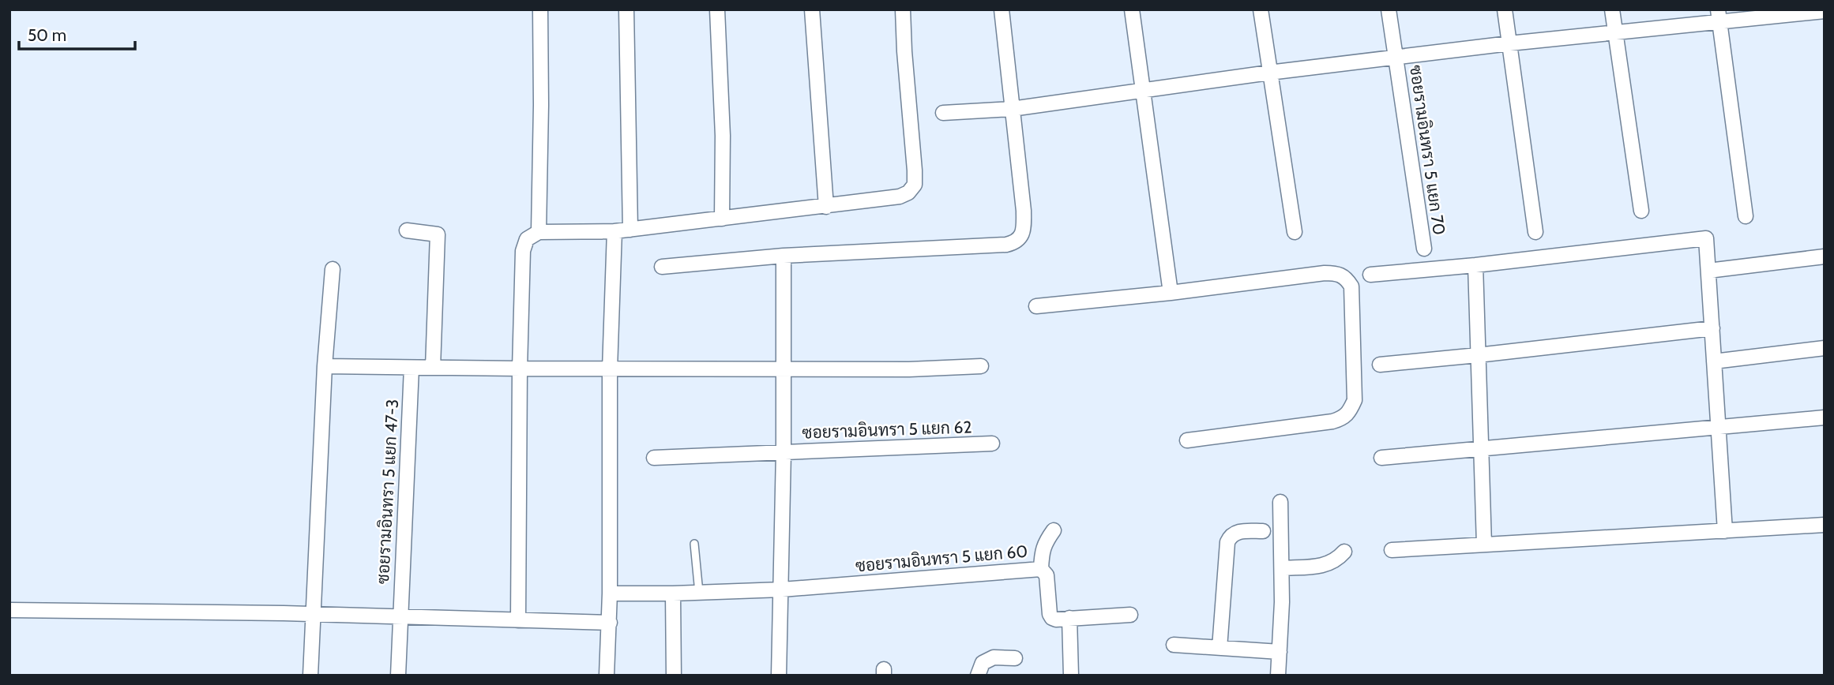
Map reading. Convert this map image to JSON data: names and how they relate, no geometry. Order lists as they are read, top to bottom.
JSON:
{
  "streets": {
    "street": [
      "ซอยรามอินทรา 5 แยก 70",
      "ซอยรามอินทรา 5 แยก 62",
      "ซอยรามอินทรา 5 แยก 47-3",
      "ซอยรามอินทรา 5 แยก 60"
    ]
  },
  "scale_bar": "50 m"
}
